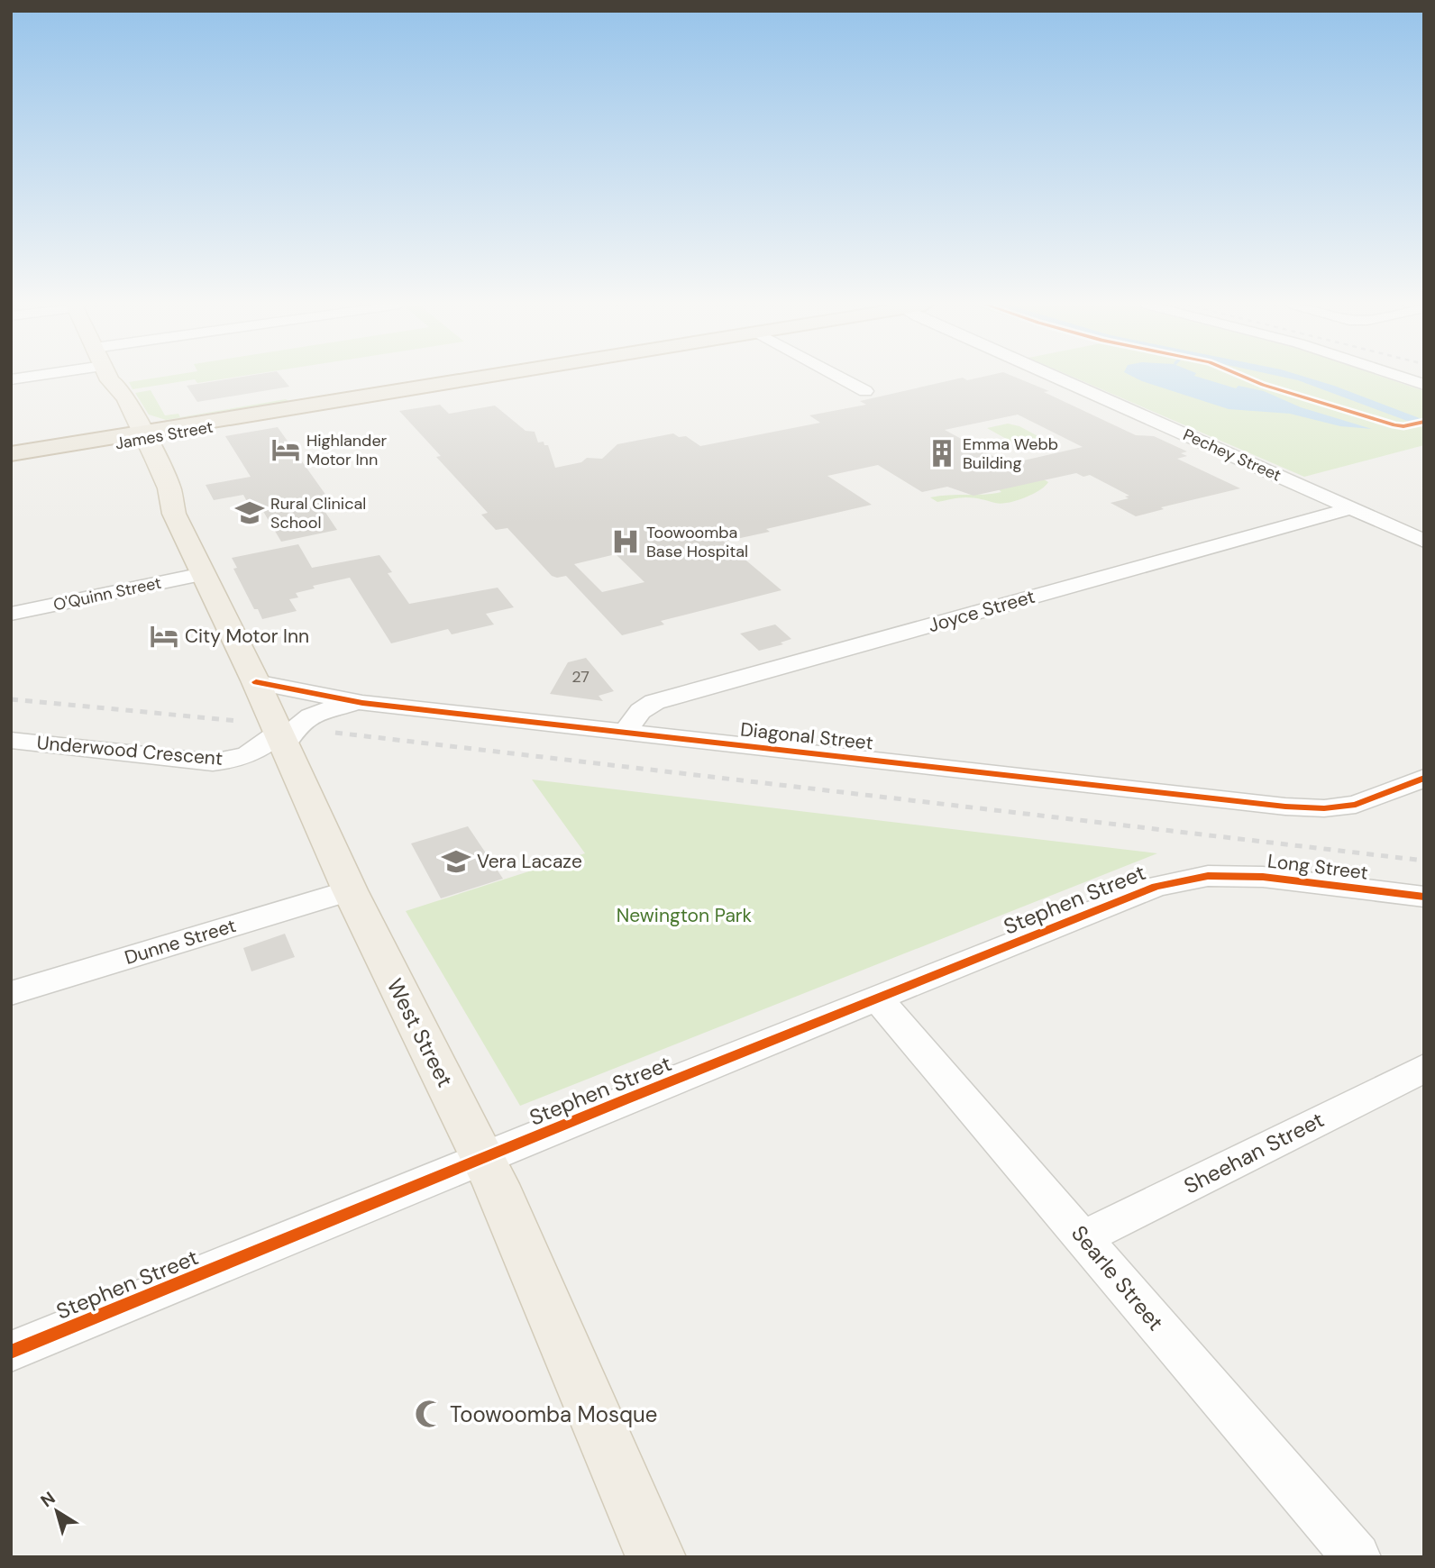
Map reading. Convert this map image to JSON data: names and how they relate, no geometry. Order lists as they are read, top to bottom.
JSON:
{
  "streets": {
    "highway": ["James Street"],
    "main road": ["West Street"],
    "street": [
      "Pechey Street",
      "O'Quinn Street",
      "Joyce Street",
      "Diagonal Street",
      "Underwood Crescent",
      "Long Street",
      "Stephen Street",
      "Dunne Street",
      "Sheehan Street",
      "Searle Street"
    ]
  },
  "crossings": [
    ["James Street", "West Street"],
    ["Pechey Street", "Joyce Street"],
    ["O'Quinn Street", "West Street"],
    ["Joyce Street", "Diagonal Street"],
    ["Diagonal Street", "Underwood Crescent"],
    ["Diagonal Street", "West Street"],
    ["Underwood Crescent", "West Street"],
    ["Long Street", "Stephen Street"],
    ["Stephen Street", "West Street"],
    ["Stephen Street", "Searle Street"],
    ["Dunne Street", "West Street"],
    ["Sheehan Street", "Searle Street"]
  ],
  "parks": ["Newington Park"],
  "places": {
    "hotel": ["Highlander Motor Inn", "City Motor Inn"],
    "building": ["Emma Webb Building"],
    "school or university": ["Rural Clinical School", "Vera Lacaze"],
    "hospital": ["Toowoomba Base Hospital"],
    "mosque": ["Toowoomba Mosque"]
  },
  "house_numbers": ["27"],
  "north": "top left"
}
